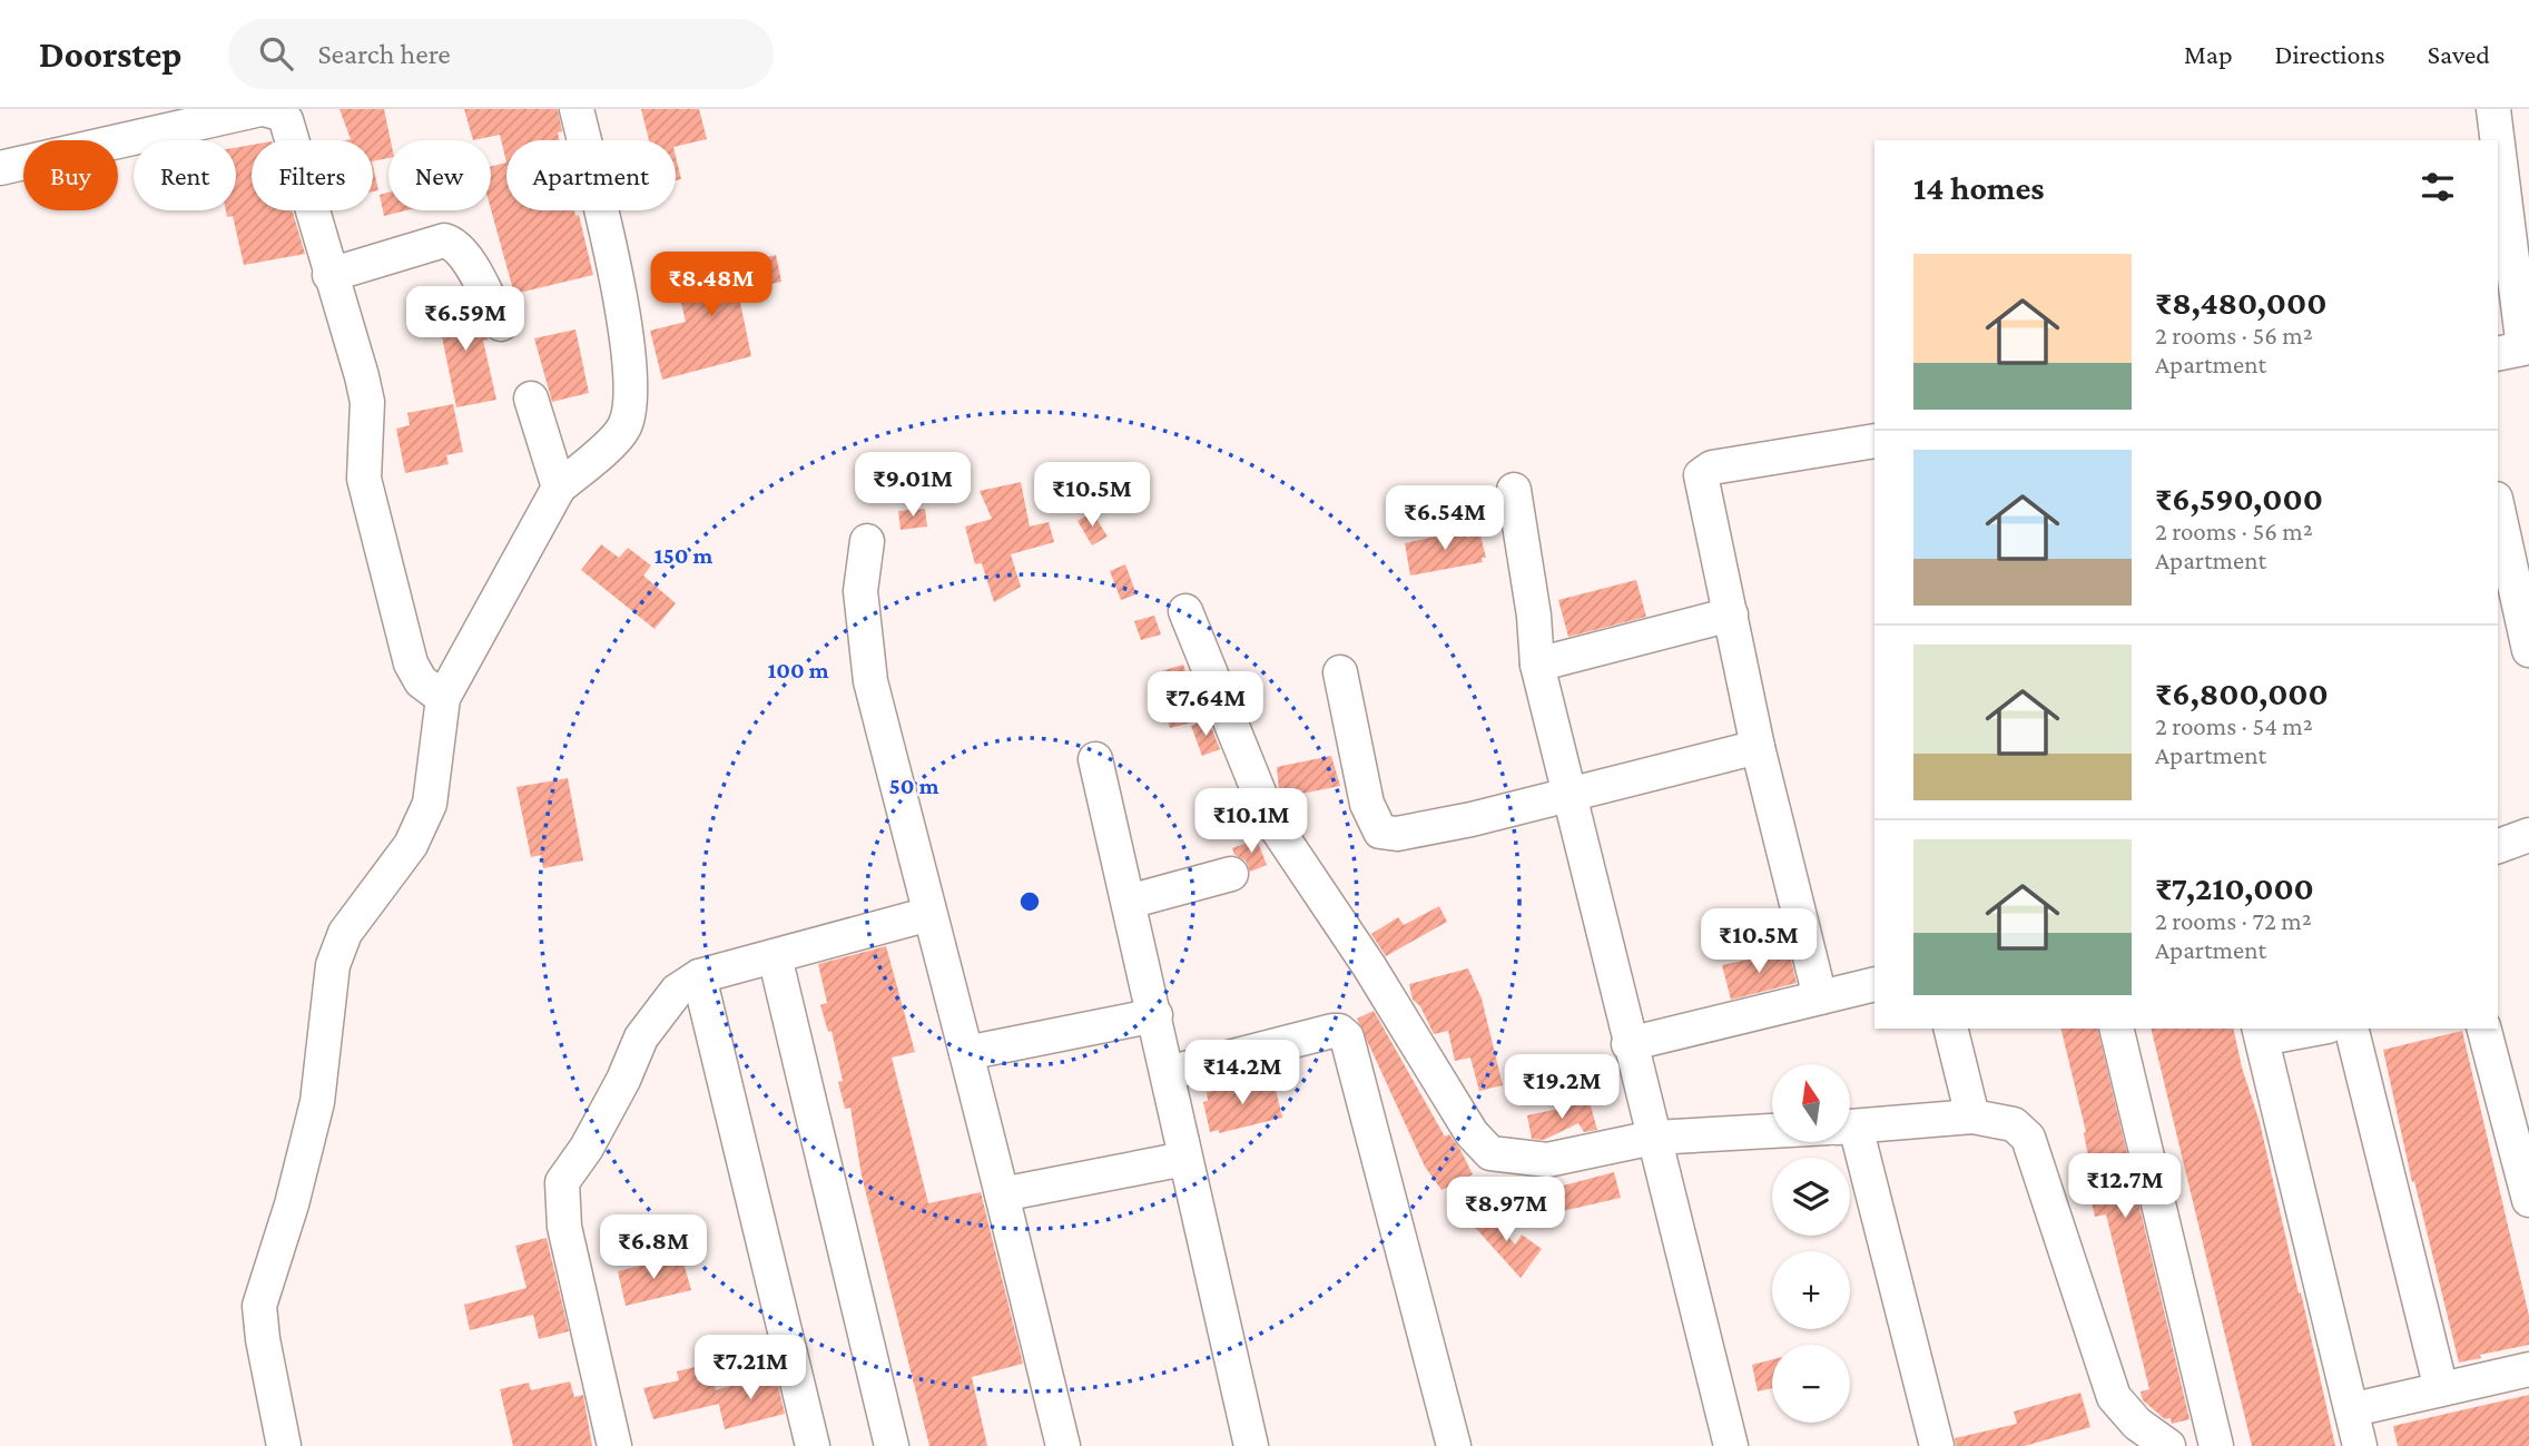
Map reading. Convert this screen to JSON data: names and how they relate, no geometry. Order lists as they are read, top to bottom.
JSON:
{
  "north": "top",
  "page": {
    "header": "Doorstep",
    "search": "Search here",
    "nav": ["Map", "Directions", "Saved"],
    "chip": [
      "Buy",
      "Rent",
      "Filters",
      "New",
      "Apartment"
    ],
    "heading": "14 homes",
    "list": [
      {
        "name": "₹8,480,000",
        "note": "2 rooms · 56 m² · Apartment"
      },
      {
        "name": "₹6,590,000",
        "note": "2 rooms · 56 m² · Apartment"
      },
      {
        "name": "₹6,800,000",
        "note": "2 rooms · 54 m² · Apartment"
      },
      {
        "name": "₹7,210,000",
        "note": "2 rooms · 72 m² · Apartment"
      }
    ],
    "price": [
      "₹8.48M",
      "₹6.59M",
      "₹9.01M",
      "₹10.5M",
      "₹6.54M",
      "₹7.64M",
      "₹10.1M",
      "₹10.5M",
      "₹14.2M",
      "₹19.2M",
      "₹12.7M",
      "₹8.97M",
      "₹6.8M",
      "₹7.21M"
    ],
    "map_buttons": ["+", "−"]
  },
  "rings": ["150 m", "100 m", "50 m"]
}
